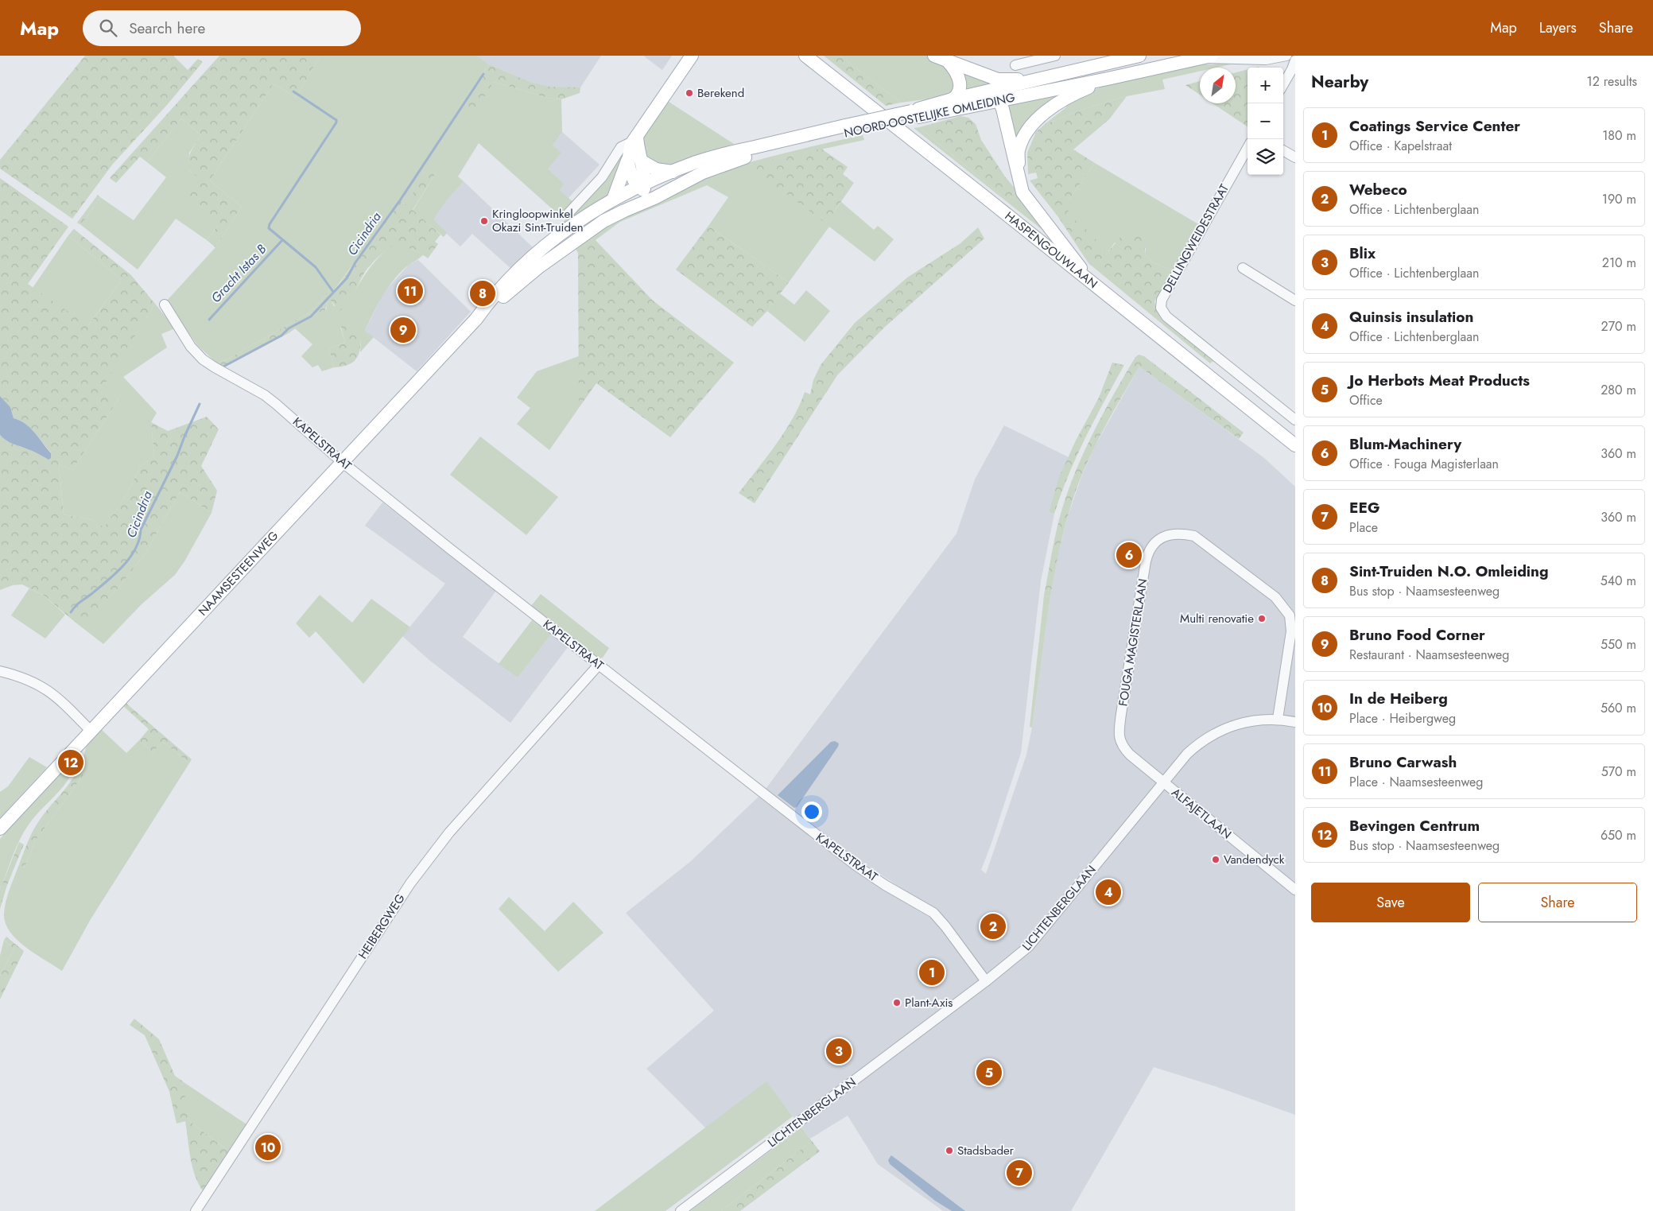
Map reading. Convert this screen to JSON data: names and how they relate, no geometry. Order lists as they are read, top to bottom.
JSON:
{
  "streets": {
    "main road": ["NOORD-OOSTELIJKE OMLEIDING", "HASPENGOUWLAAN", "NAAMSESTEENWEG"],
    "street": [
      "DELLINGWEIDESTRAAT",
      "KAPELSTRAAT",
      "FOUGA MAGISTERLAAN",
      "ALFAJETLAAN",
      "LICHTENBERGLAAN",
      "HEIBERGWEG"
    ]
  },
  "crossings": [
    ["NOORD-OOSTELIJKE OMLEIDING", "NAAMSESTEENWEG"],
    ["KAPELSTRAAT", "NAAMSESTEENWEG"],
    ["KAPELSTRAAT", "LICHTENBERGLAAN"],
    ["KAPELSTRAAT", "HEIBERGWEG"],
    ["FOUGA MAGISTERLAAN", "ALFAJETLAAN"],
    ["FOUGA MAGISTERLAAN", "LICHTENBERGLAAN"],
    ["ALFAJETLAAN", "LICHTENBERGLAAN"]
  ],
  "water": ["Cicindria", "Gracht Istas B"],
  "places": [
    "Berekend",
    "Kringloopwinkel Okazi Sint-Truiden",
    "Multi renovatie",
    "Vandendyck",
    "Plant-Axis",
    "Stadsbader"
  ],
  "north": "top right",
  "page": {
    "header": "Map",
    "search": "Search here",
    "nav": ["Map", "Layers", "Share"],
    "heading": ["Nearby", "12 results"],
    "map_buttons": ["+", "−"],
    "list": [
      {
        "mark": "1",
        "name": "Coatings Service Center",
        "note": "Office · Kapelstraat",
        "value": "180 m"
      },
      {
        "mark": "2",
        "name": "Webeco",
        "note": "Office · Lichtenberglaan",
        "value": "190 m"
      },
      {
        "mark": "3",
        "name": "Blix",
        "note": "Office · Lichtenberglaan",
        "value": "210 m"
      },
      {
        "mark": "4",
        "name": "Quinsis insulation",
        "note": "Office · Lichtenberglaan",
        "value": "270 m"
      },
      {
        "mark": "5",
        "name": "Jo Herbots Meat Products",
        "note": "Office",
        "value": "280 m"
      },
      {
        "mark": "6",
        "name": "Blum-Machinery",
        "note": "Office · Fouga Magisterlaan",
        "value": "360 m"
      },
      {
        "mark": "7",
        "name": "EEG",
        "note": "Place",
        "value": "360 m"
      },
      {
        "mark": "8",
        "name": "Sint-Truiden N.O. Omleiding",
        "note": "Bus stop · Naamsesteenweg",
        "value": "540 m"
      },
      {
        "mark": "9",
        "name": "Bruno Food Corner",
        "note": "Restaurant · Naamsesteenweg",
        "value": "550 m"
      },
      {
        "mark": "10",
        "name": "In de Heiberg",
        "note": "Place · Heibergweg",
        "value": "560 m"
      },
      {
        "mark": "11",
        "name": "Bruno Carwash",
        "note": "Place · Naamsesteenweg",
        "value": "570 m"
      },
      {
        "mark": "12",
        "name": "Bevingen Centrum",
        "note": "Bus stop · Naamsesteenweg",
        "value": "650 m"
      }
    ],
    "pins": [
      "11",
      "8",
      "9",
      "6",
      "12",
      "4",
      "2",
      "1",
      "3",
      "5",
      "10",
      "7"
    ],
    "buttons": ["Save", "Share"]
  }
}
